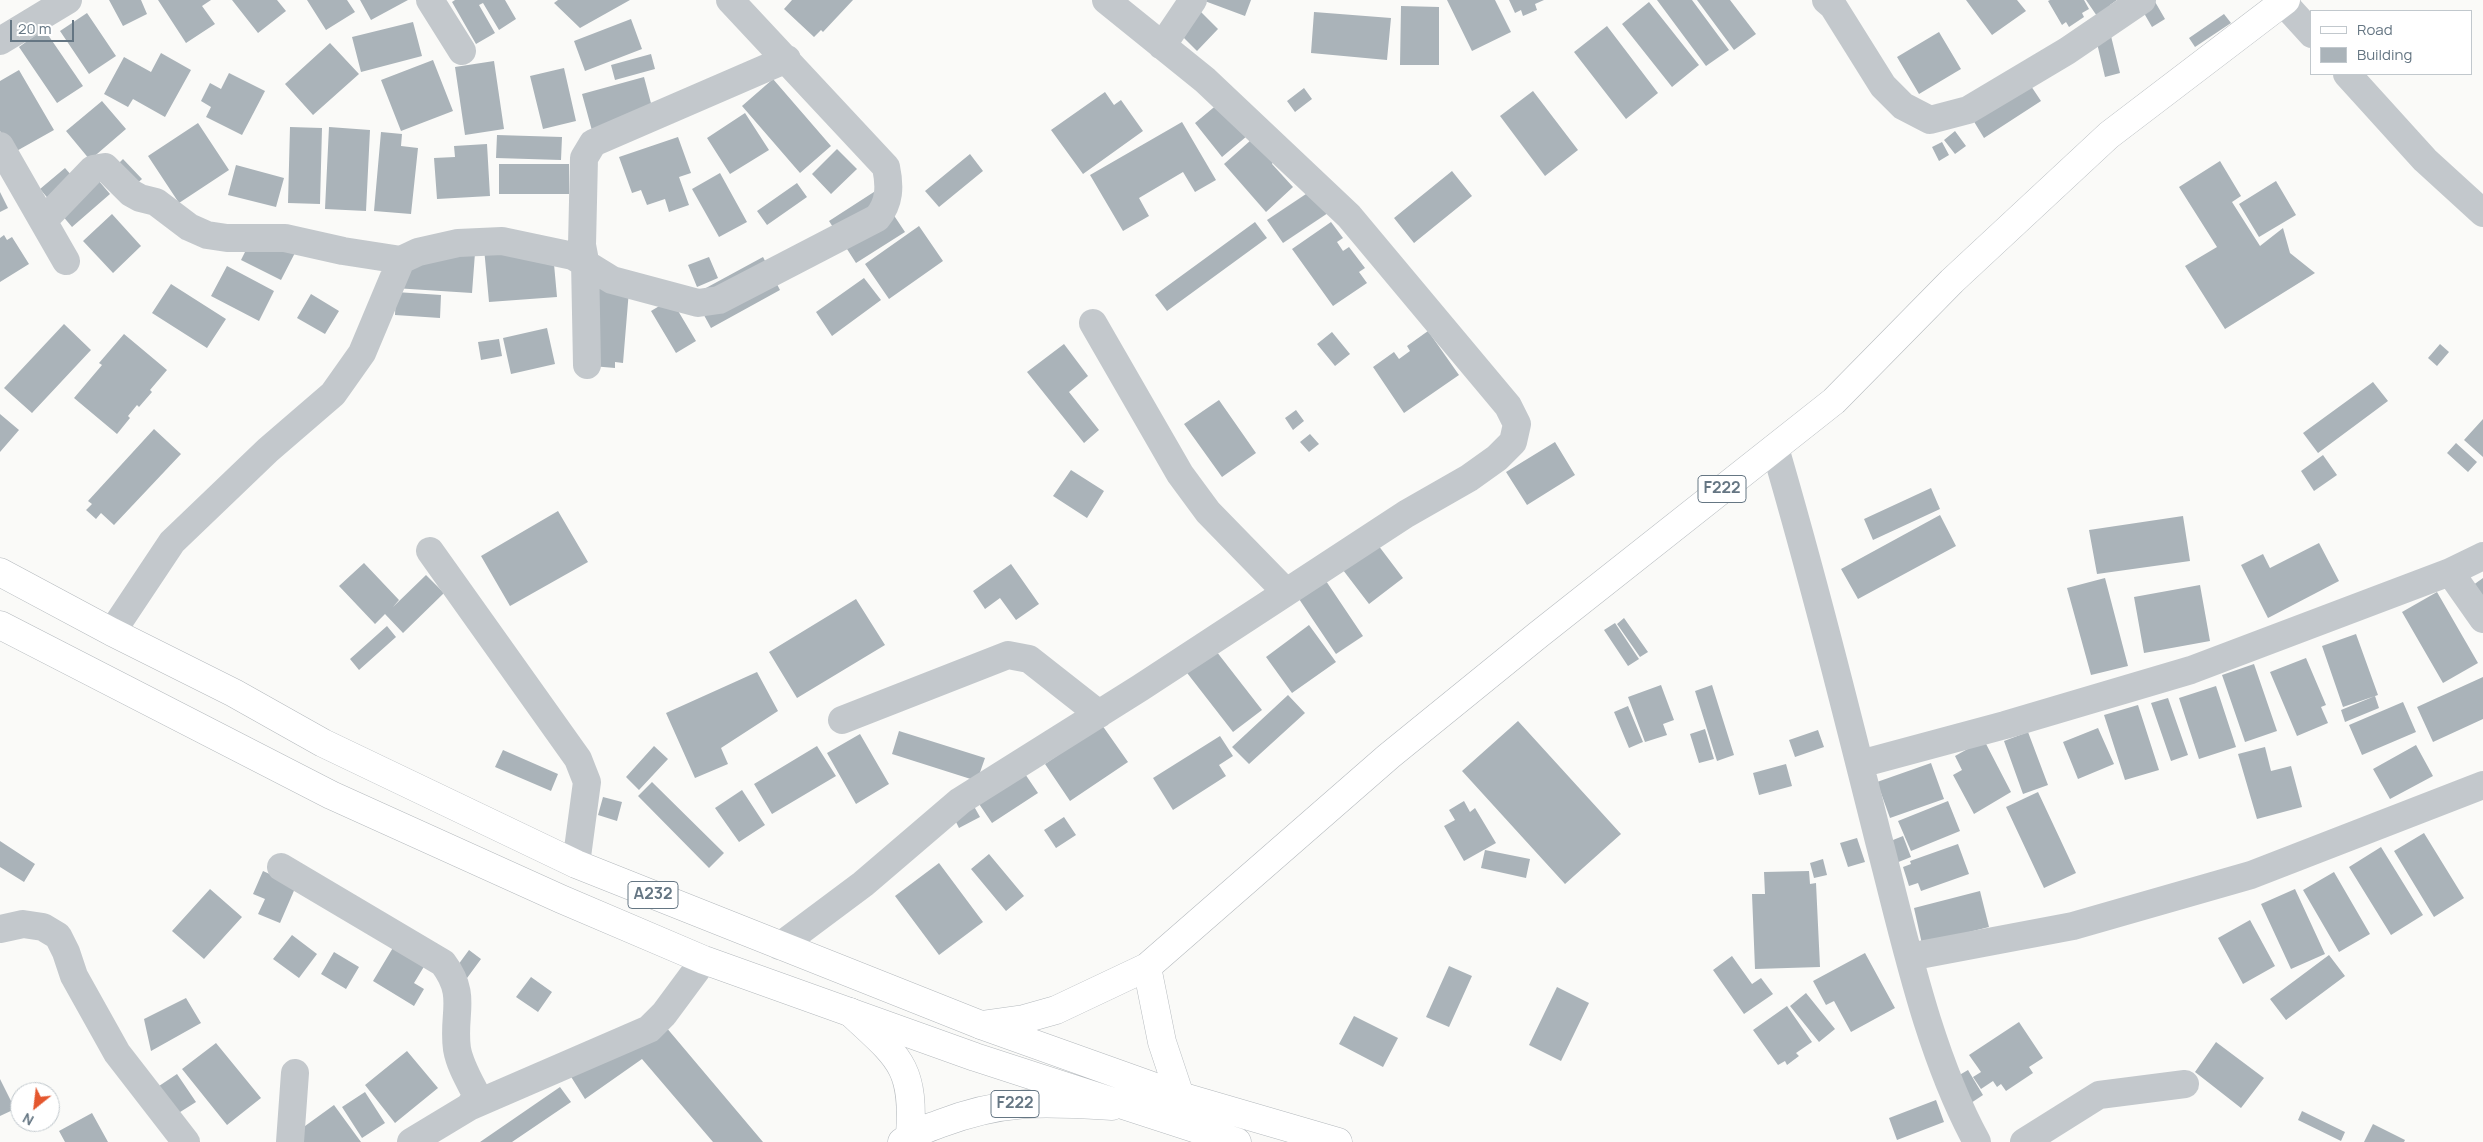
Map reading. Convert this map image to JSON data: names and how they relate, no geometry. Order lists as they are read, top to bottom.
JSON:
{
  "streets": {
    "main road": ["F222", "A232"]
  },
  "crossings": [
    ["F222", "A232"]
  ],
  "legend": ["Road", "Building"],
  "scale_bar": "20 m",
  "north": "bottom left"
}
